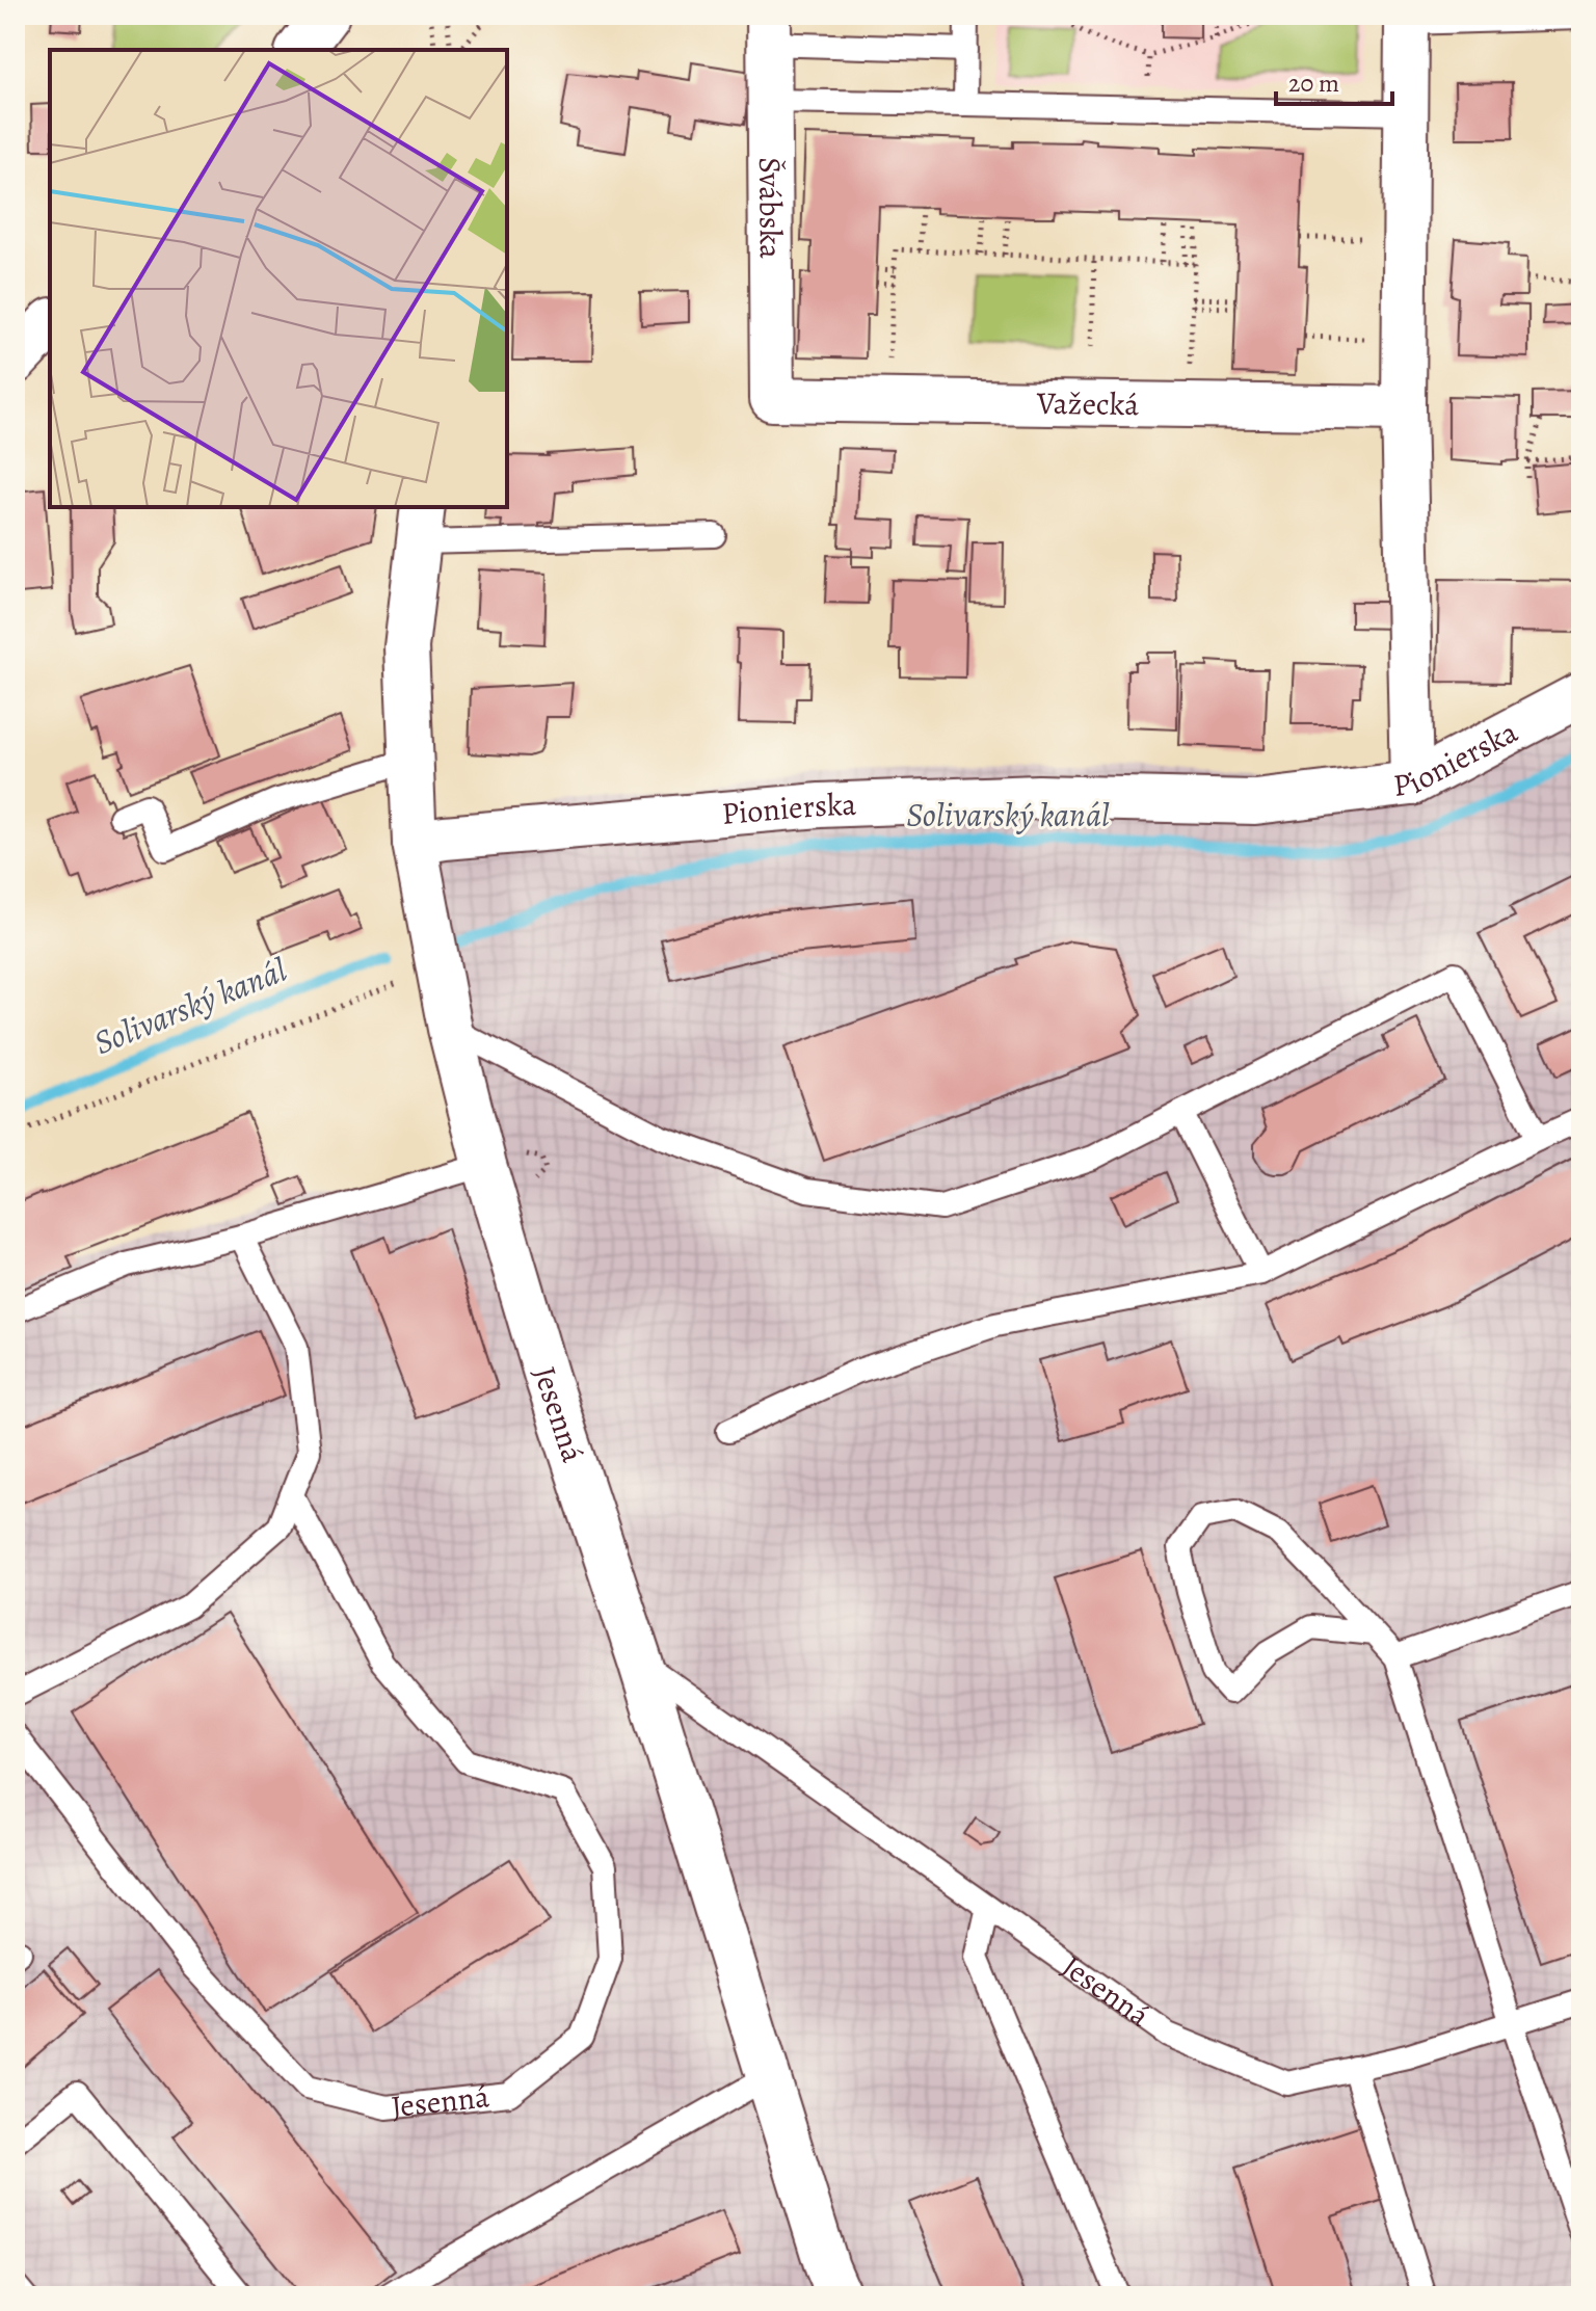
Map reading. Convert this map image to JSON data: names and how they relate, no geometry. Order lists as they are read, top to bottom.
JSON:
{
  "streets": {
    "street": [
      "Švábska",
      "Važecká",
      "Pionierska",
      "Jesenná"
    ]
  },
  "crossings": [
    ["Švábska", "Važecká"],
    ["Pionierska", "Jesenná"]
  ],
  "water": ["Solivarský kanál"],
  "scale_bar": "20 m"
}
